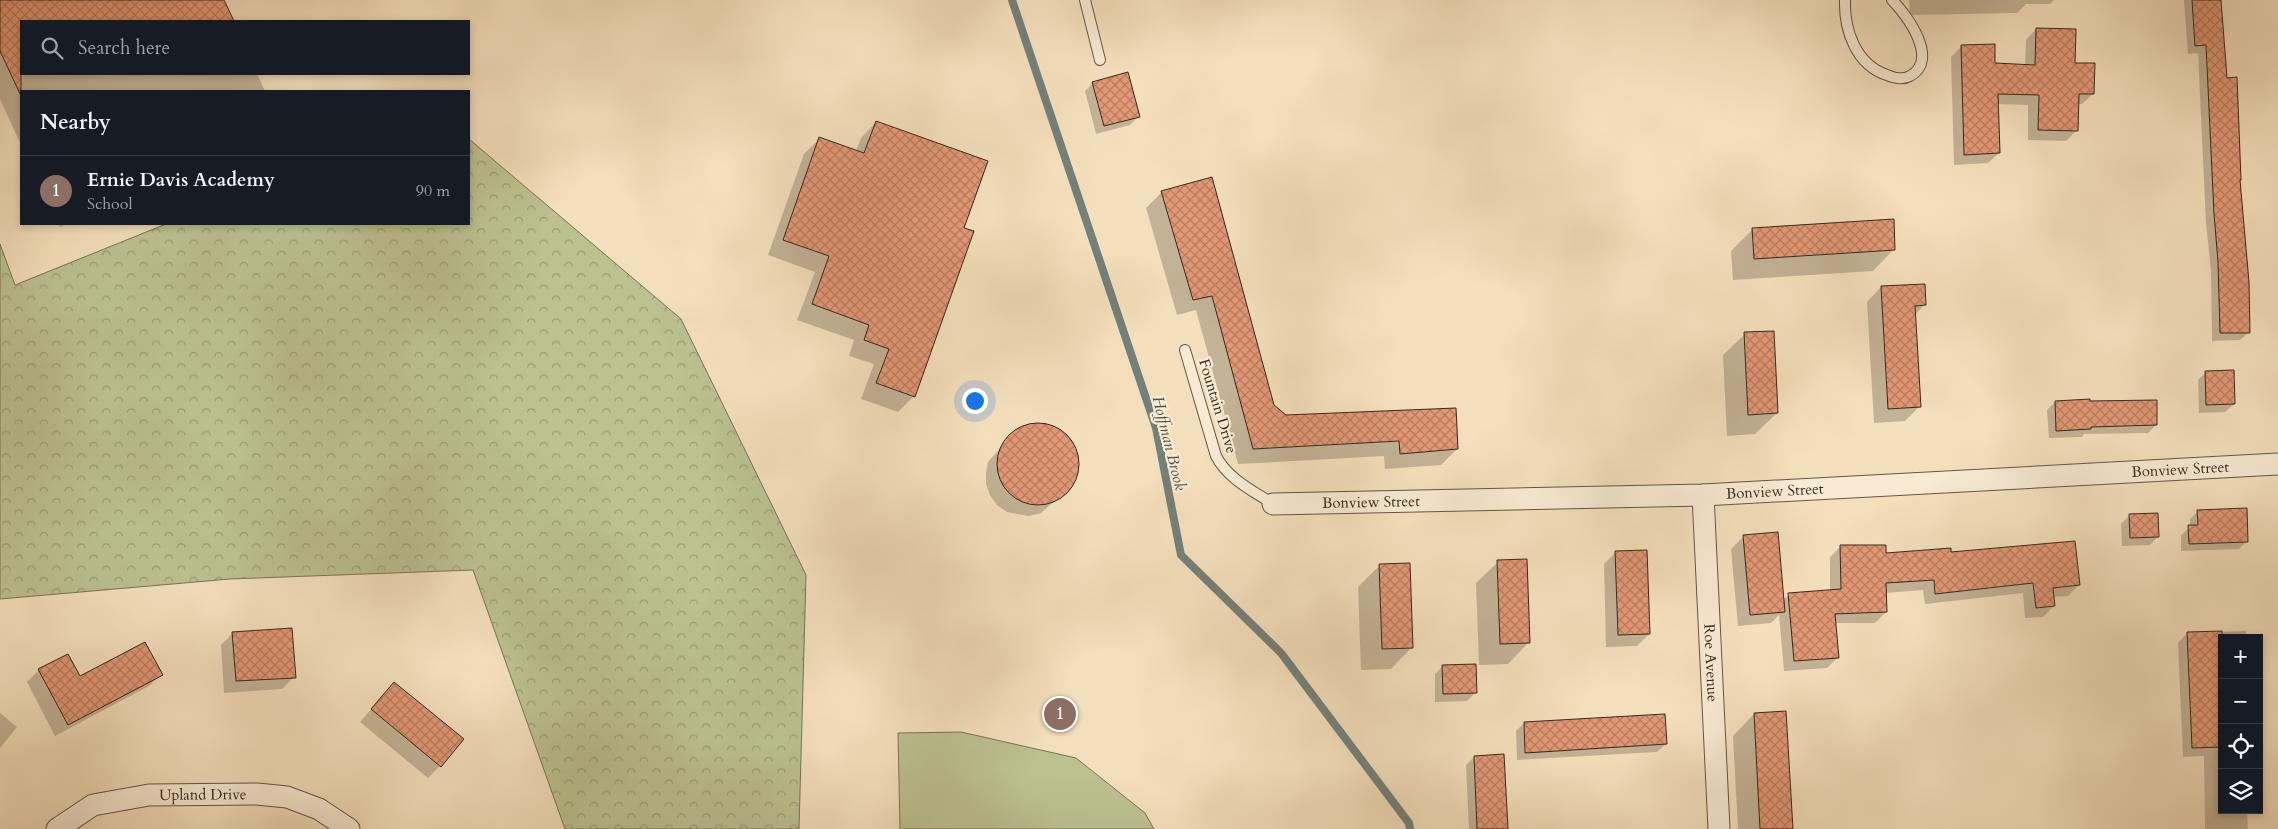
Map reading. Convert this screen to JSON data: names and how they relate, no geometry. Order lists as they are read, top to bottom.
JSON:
{
  "streets": {
    "street": ["Bonview Street", "Roe Avenue", "Upland Drive"],
    "lane": ["Fountain Drive"]
  },
  "crossings": [
    ["Fountain Drive", "Bonview Street"],
    ["Bonview Street", "Roe Avenue"]
  ],
  "water": ["Hoffman Brook"],
  "page": {
    "search": "Search here",
    "heading": "Nearby",
    "list": [
      {
        "mark": "1",
        "name": "Ernie Davis Academy",
        "note": "School",
        "value": "90 m"
      }
    ],
    "map_buttons": ["+", "−"],
    "pins": "1"
  }
}
